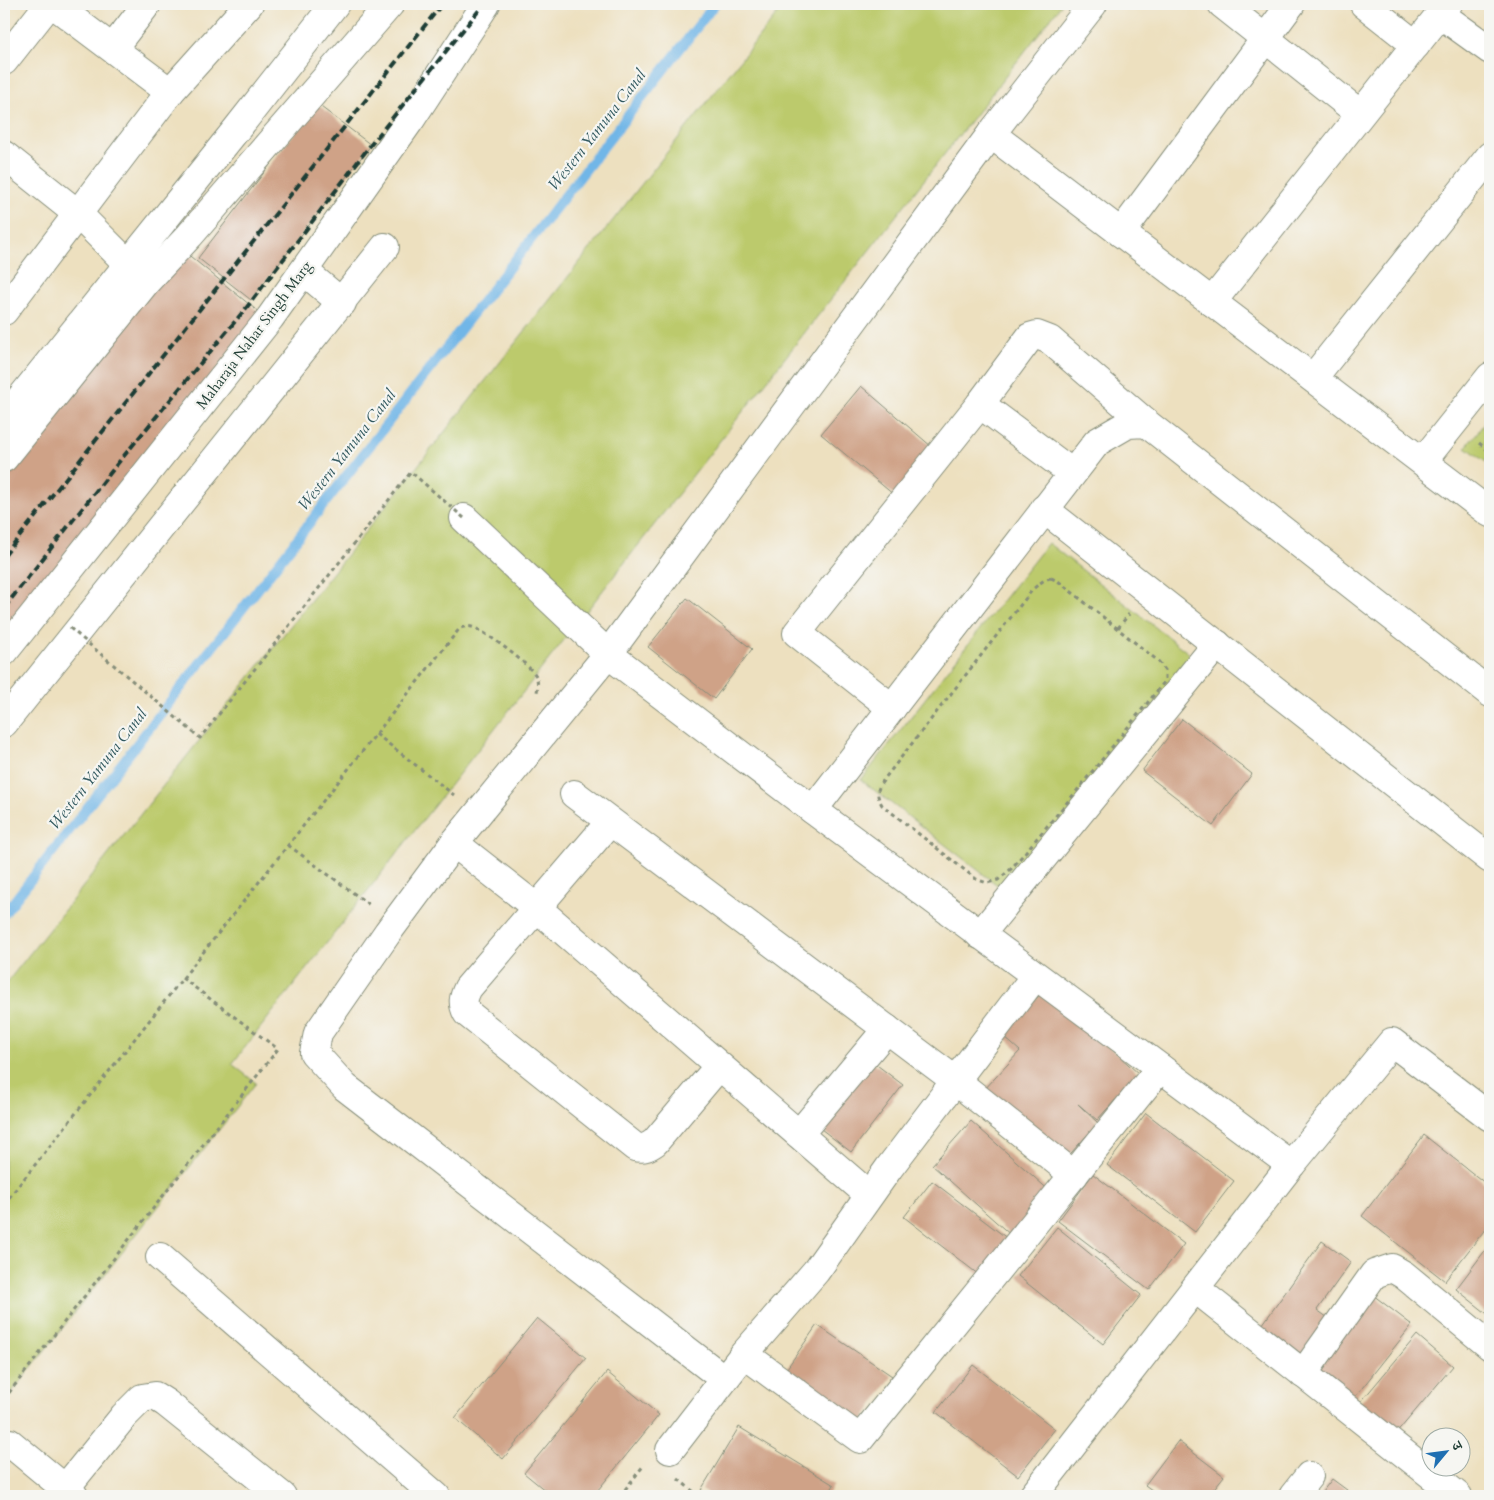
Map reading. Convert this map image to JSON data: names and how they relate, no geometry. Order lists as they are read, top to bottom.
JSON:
{
  "streets": {
    "street": ["Maharaja Nahar Singh Marg"]
  },
  "water": ["Western Yamuna Canal"],
  "north": "top right"
}
